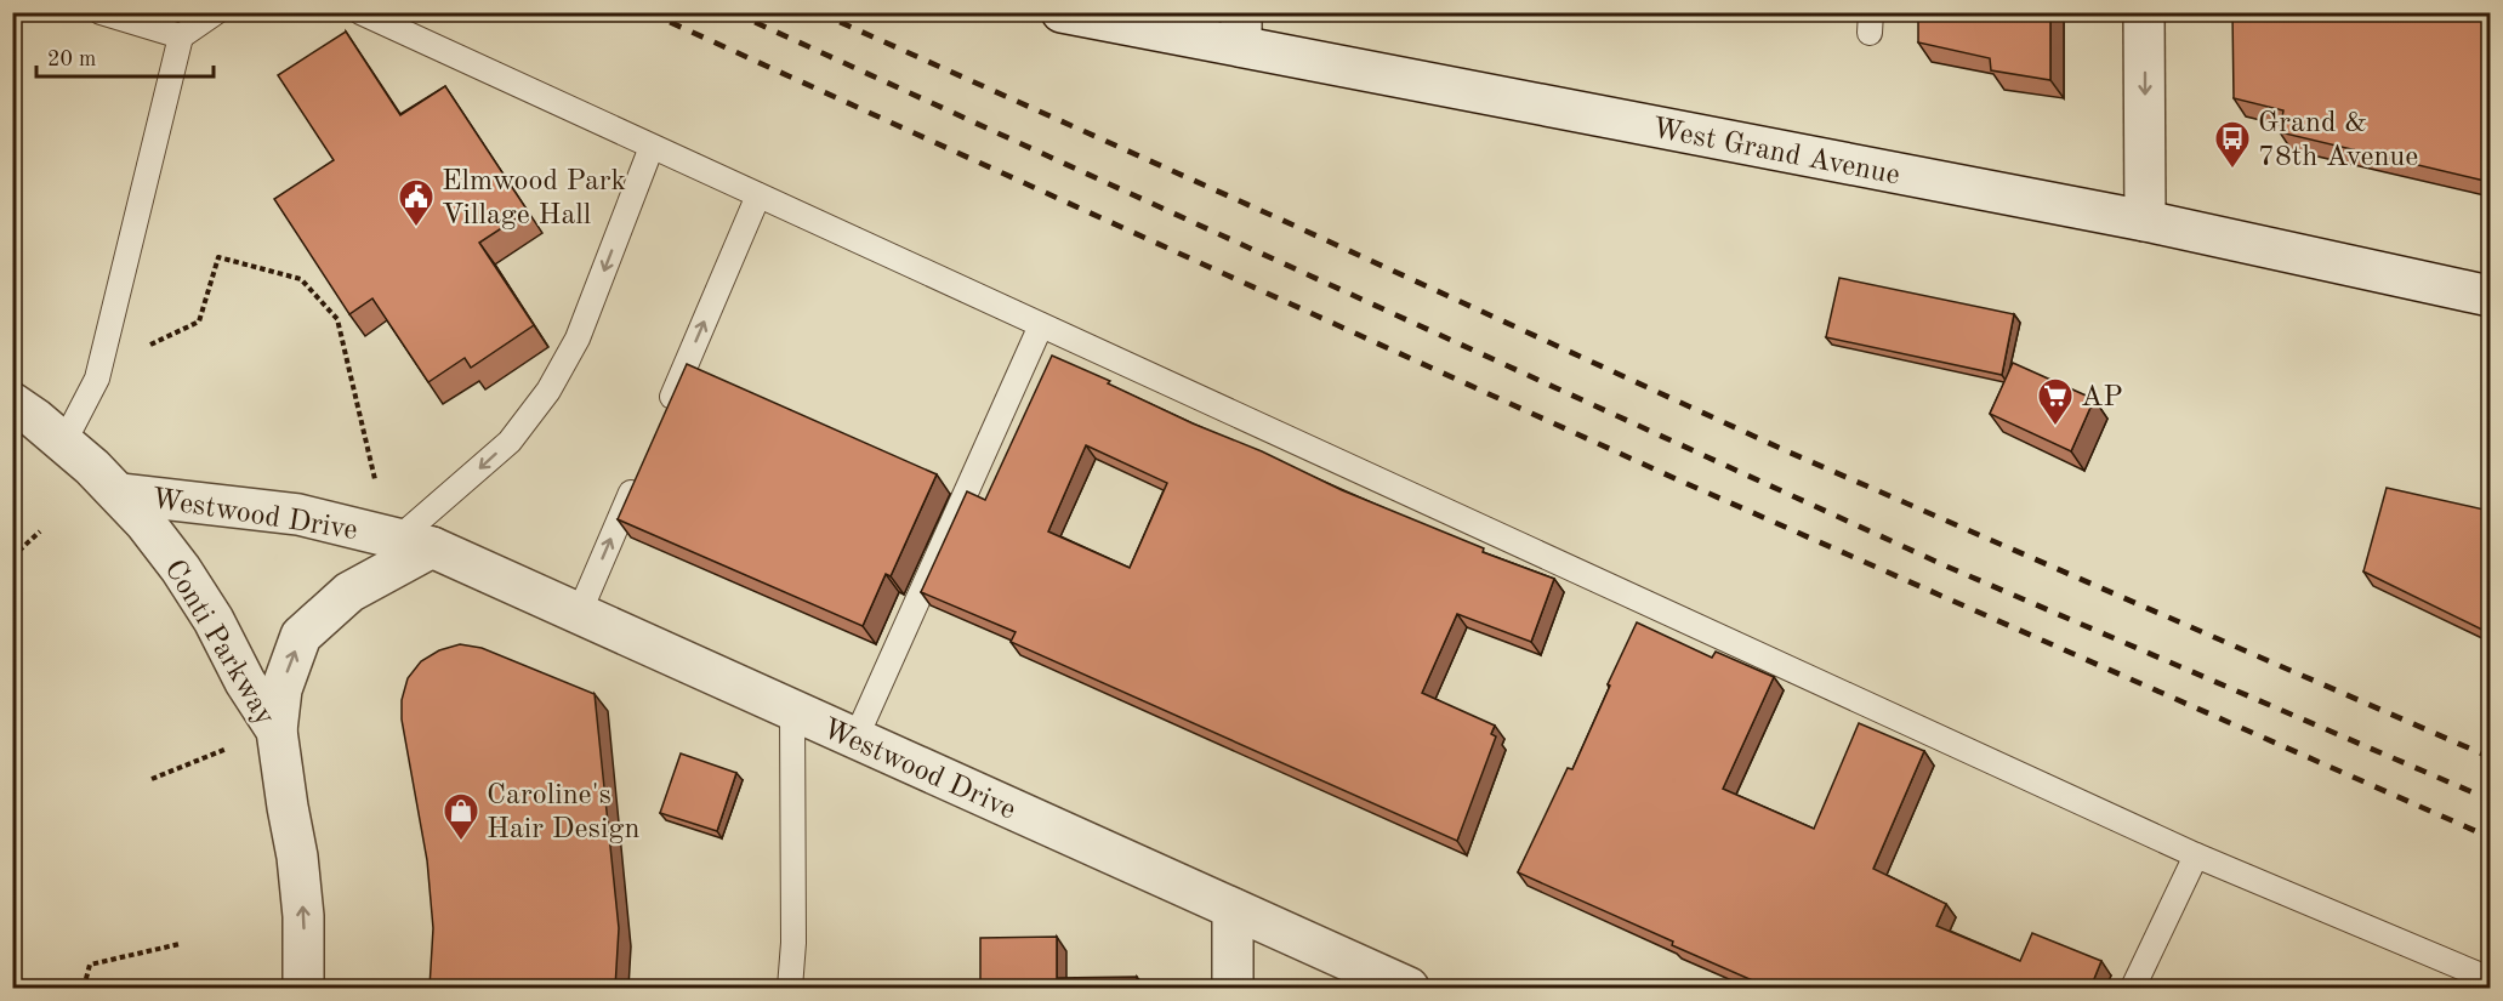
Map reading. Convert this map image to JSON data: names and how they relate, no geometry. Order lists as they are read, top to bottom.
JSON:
{
  "streets": {
    "street": ["West Grand Avenue", "Westwood Drive", "Conti Parkway"]
  },
  "crossings": [
    ["Westwood Drive", "Conti Parkway"]
  ],
  "one_way": ["Conti Parkway"],
  "places": {
    "bus stop": ["Grand & 78th Avenue"],
    "public building": ["Elmwood Park Village Hall"],
    "supermarket": ["AP"],
    "shop": ["Caroline's Hair Design"]
  },
  "scale_bar": "20 m"
}
